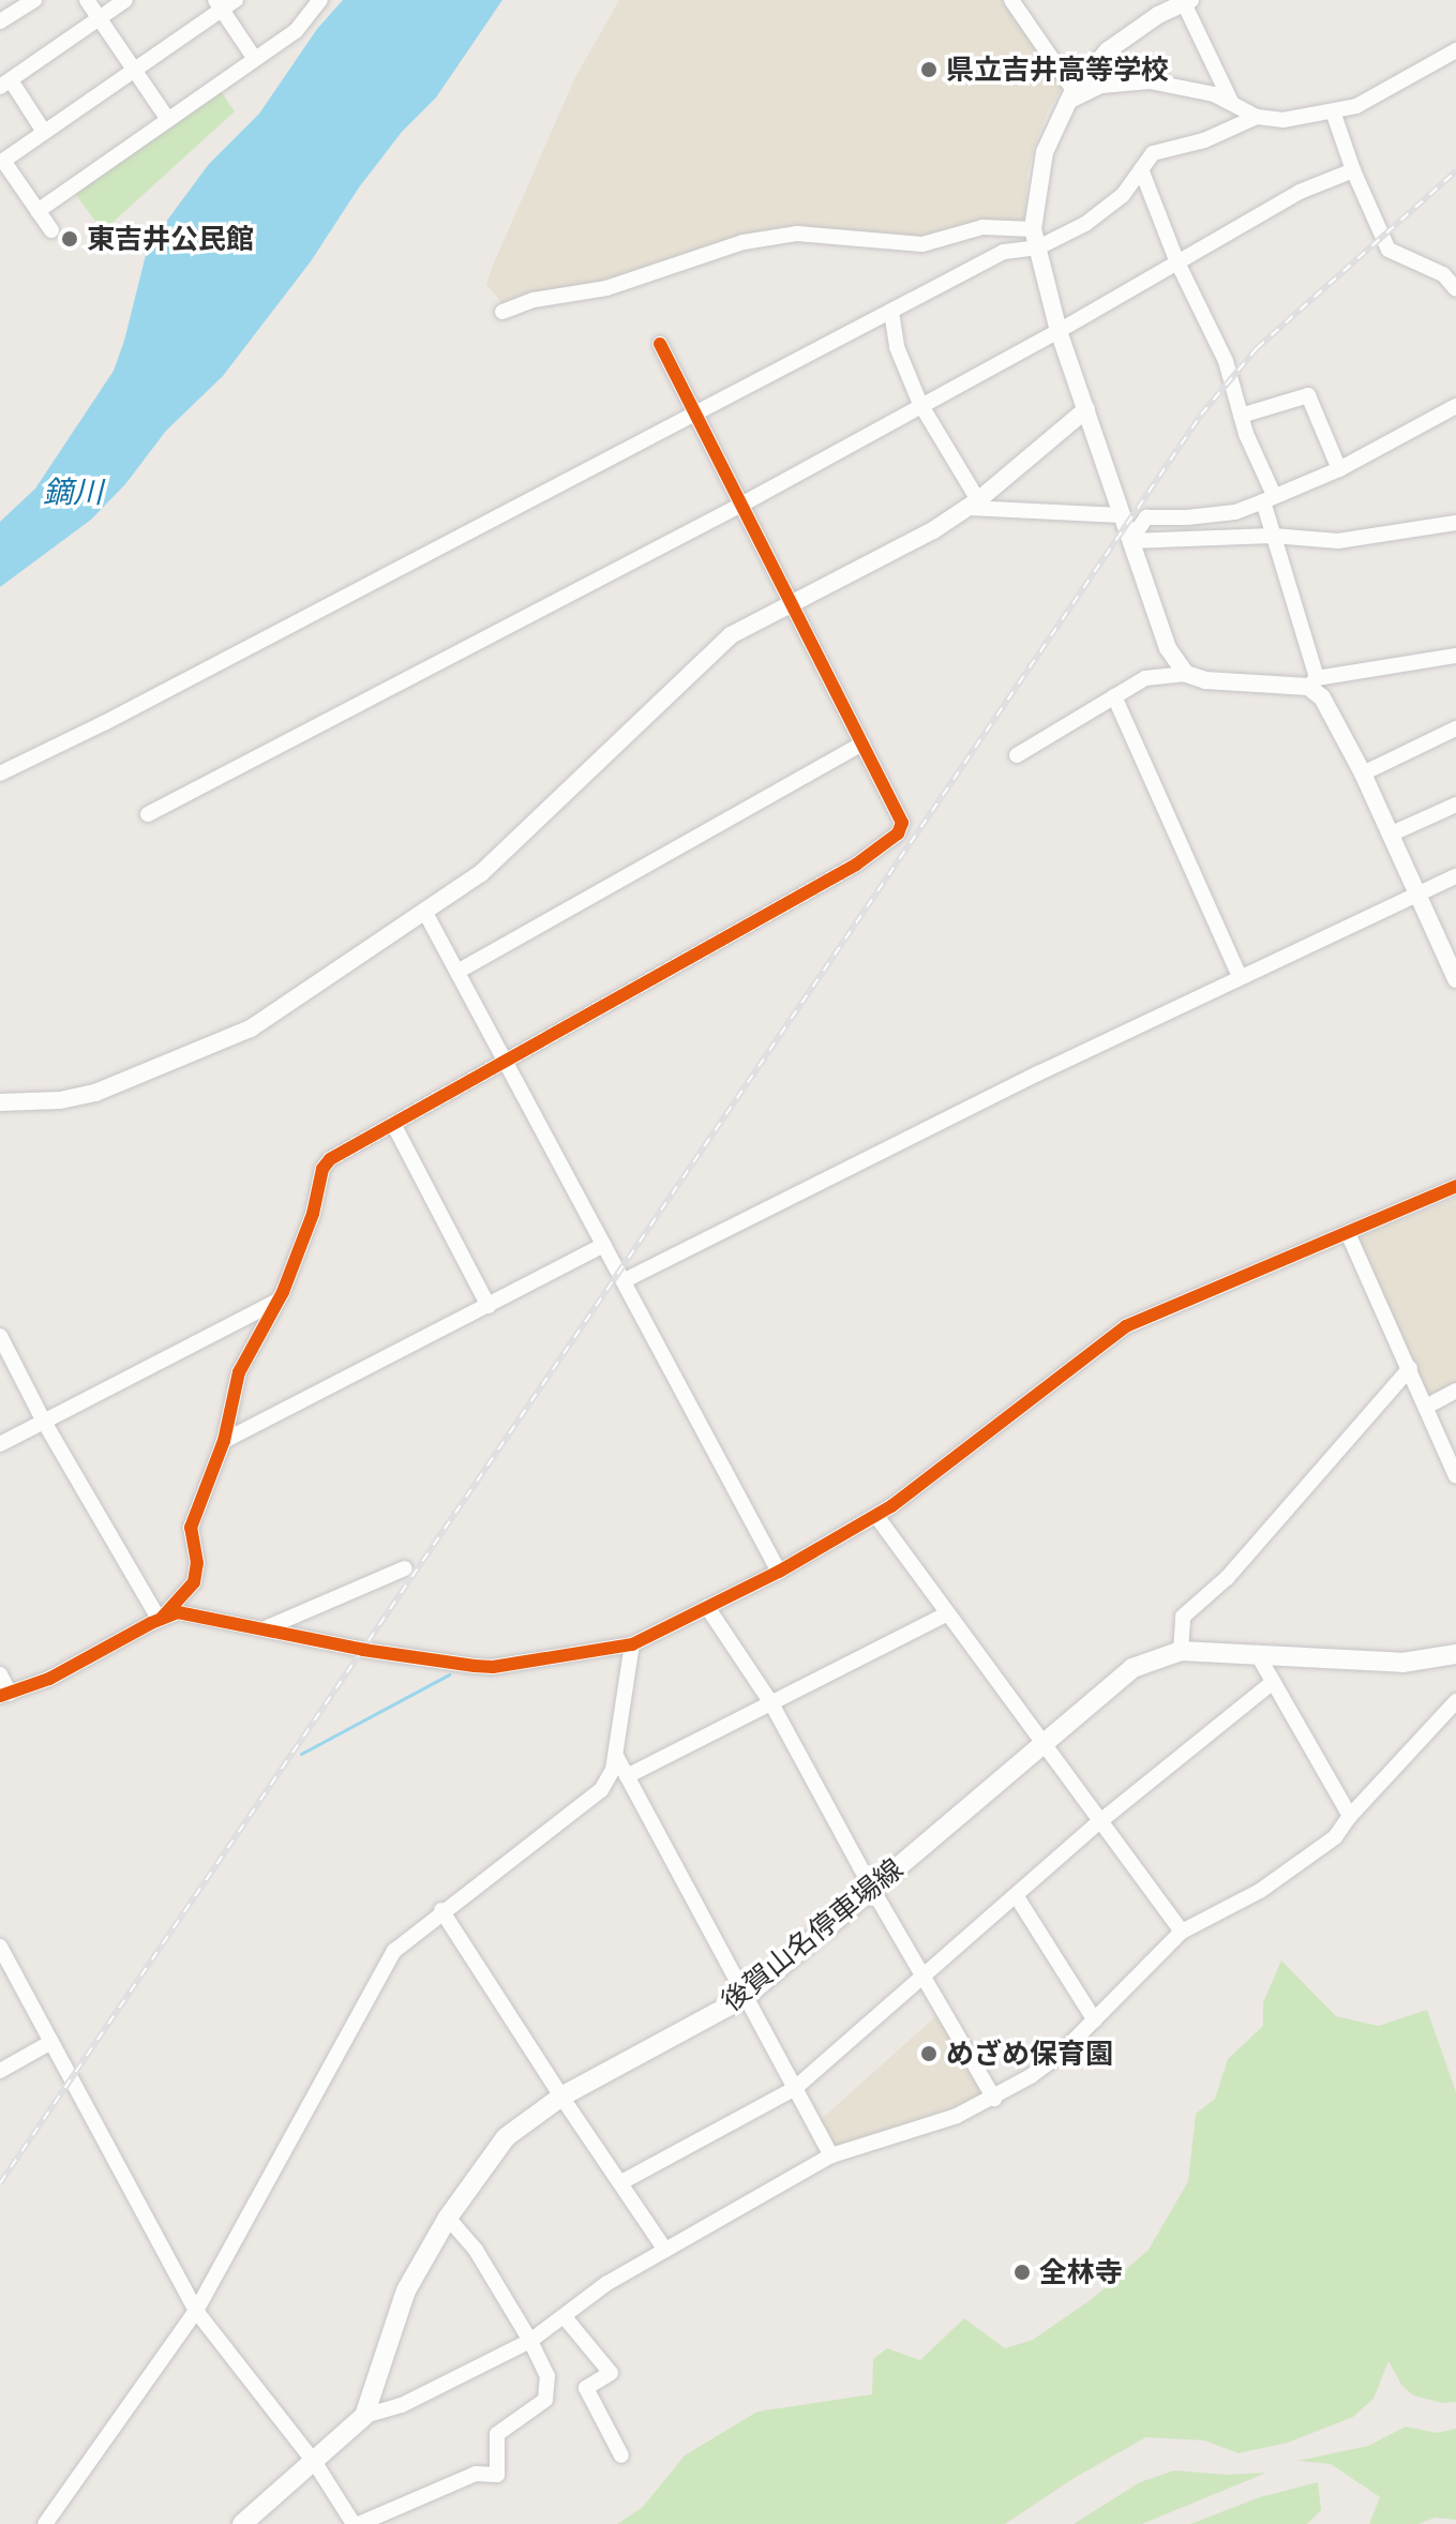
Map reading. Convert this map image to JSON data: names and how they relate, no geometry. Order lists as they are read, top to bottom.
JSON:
{
  "streets": {
    "main road": ["後賀山名停車場線"]
  },
  "water": ["鏑川"],
  "places": [
    "県立吉井高等学校",
    "東吉井公民館",
    "めざめ保育園",
    "全林寺"
  ]
}
